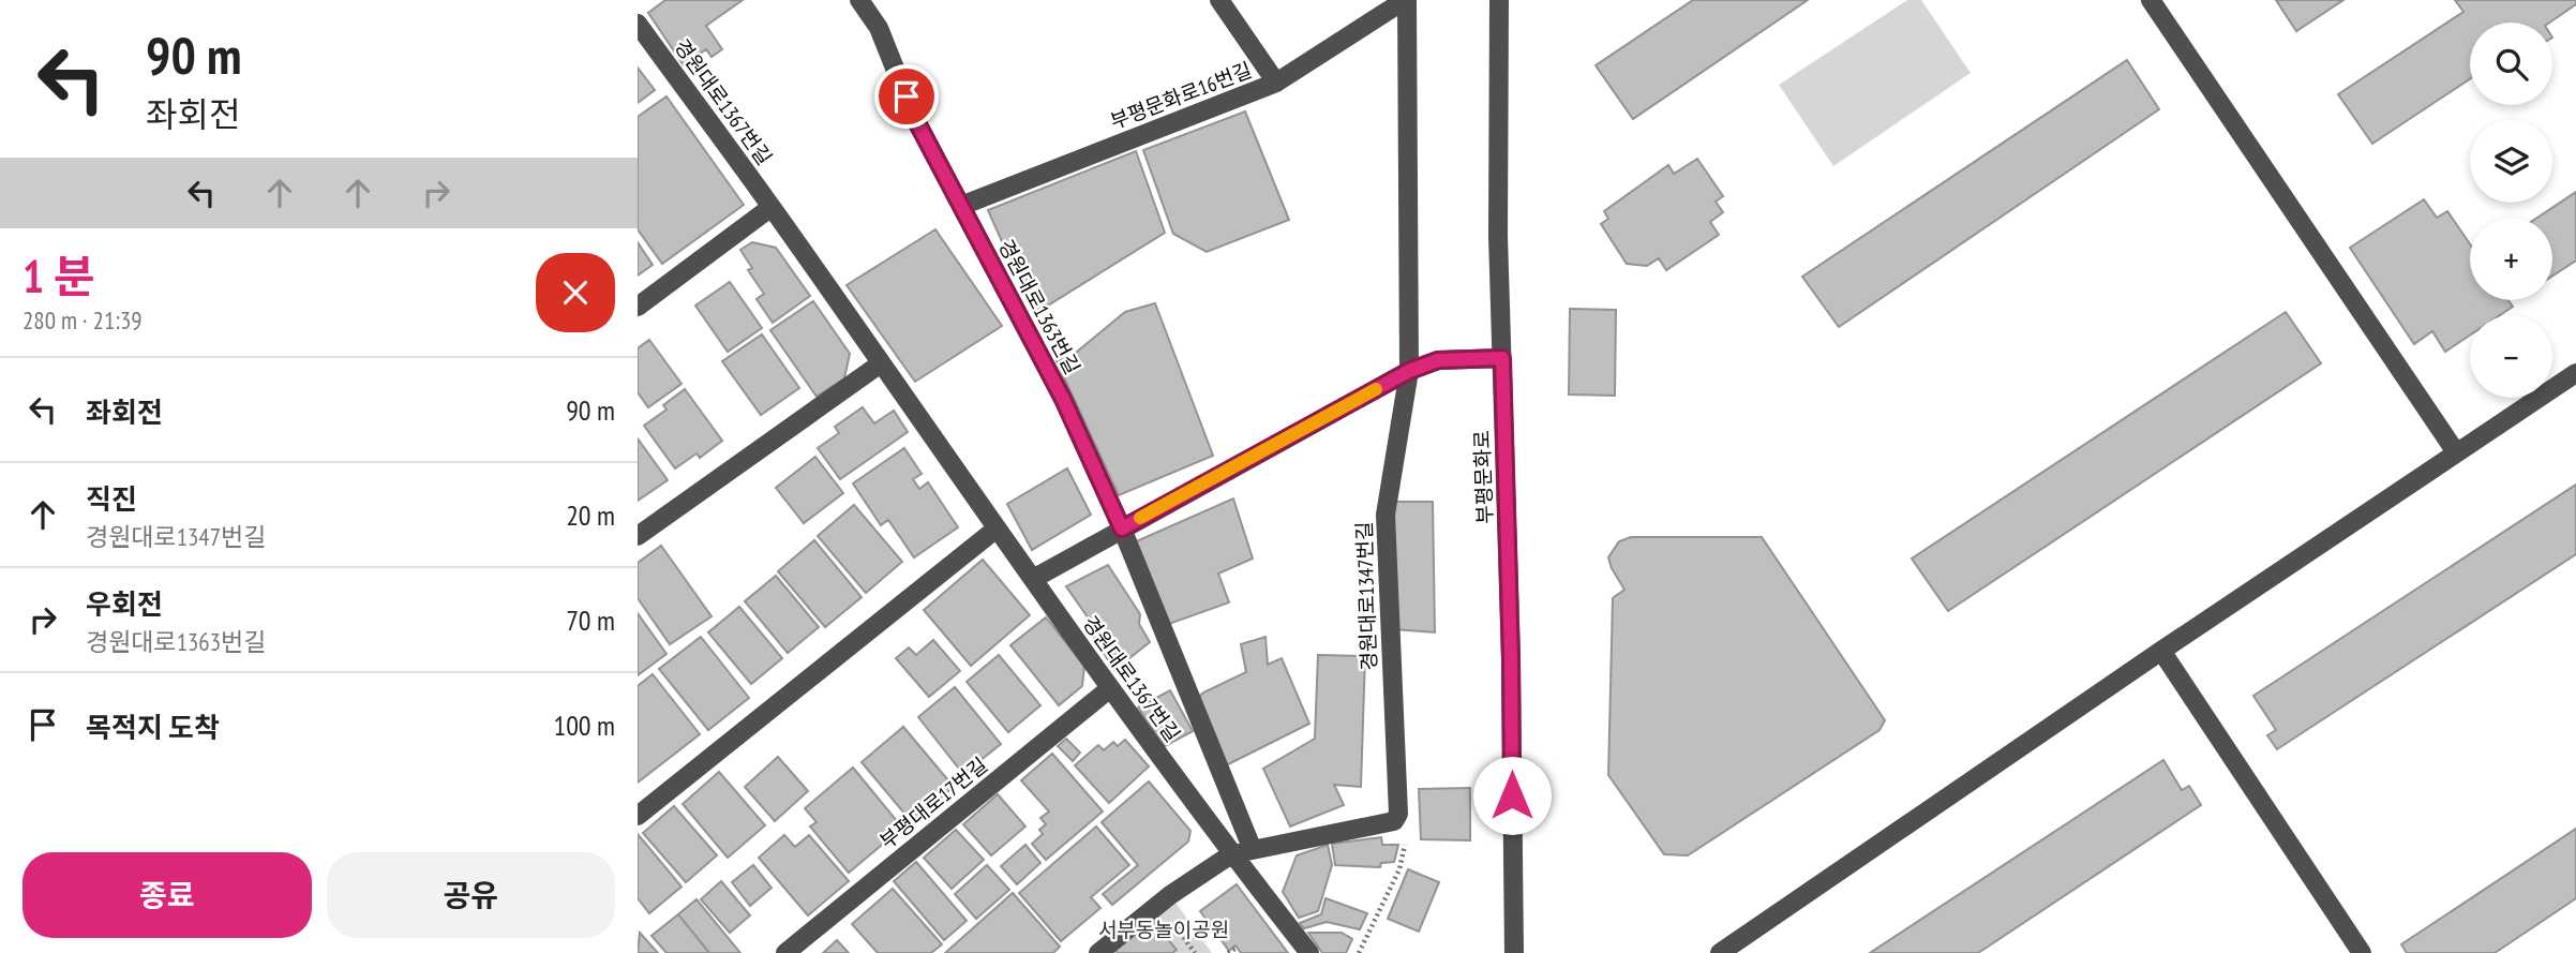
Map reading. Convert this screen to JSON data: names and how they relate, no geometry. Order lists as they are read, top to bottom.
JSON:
{
  "streets": {
    "street": [
      "부평문화로16번길",
      "경원대로1367번길",
      "경원대로1363번길",
      "부평문화로",
      "경원대로1347번길",
      "부평대로17번길"
    ]
  },
  "crossings": [
    ["부평문화로16번길", "경원대로1363번길"],
    ["부평문화로16번길", "경원대로1347번길"],
    ["경원대로1367번길", "부평대로17번길"]
  ],
  "parks": ["서부동놀이공원"],
  "page": {
    "turn": ["90 m", "좌회전"],
    "map_buttons": ["+", "−"],
    "heading": ["1 분", "280 m · 21:39"],
    "list": [
      {
        "name": "좌회전",
        "value": "90 m"
      },
      {
        "name": "직진",
        "note": "경원대로1347번길",
        "value": "20 m"
      },
      {
        "name": "우회전",
        "note": "경원대로1363번길",
        "value": "70 m"
      },
      {
        "name": "목적지 도착",
        "value": "100 m"
      }
    ],
    "buttons": ["종료", "공유"]
  }
}
